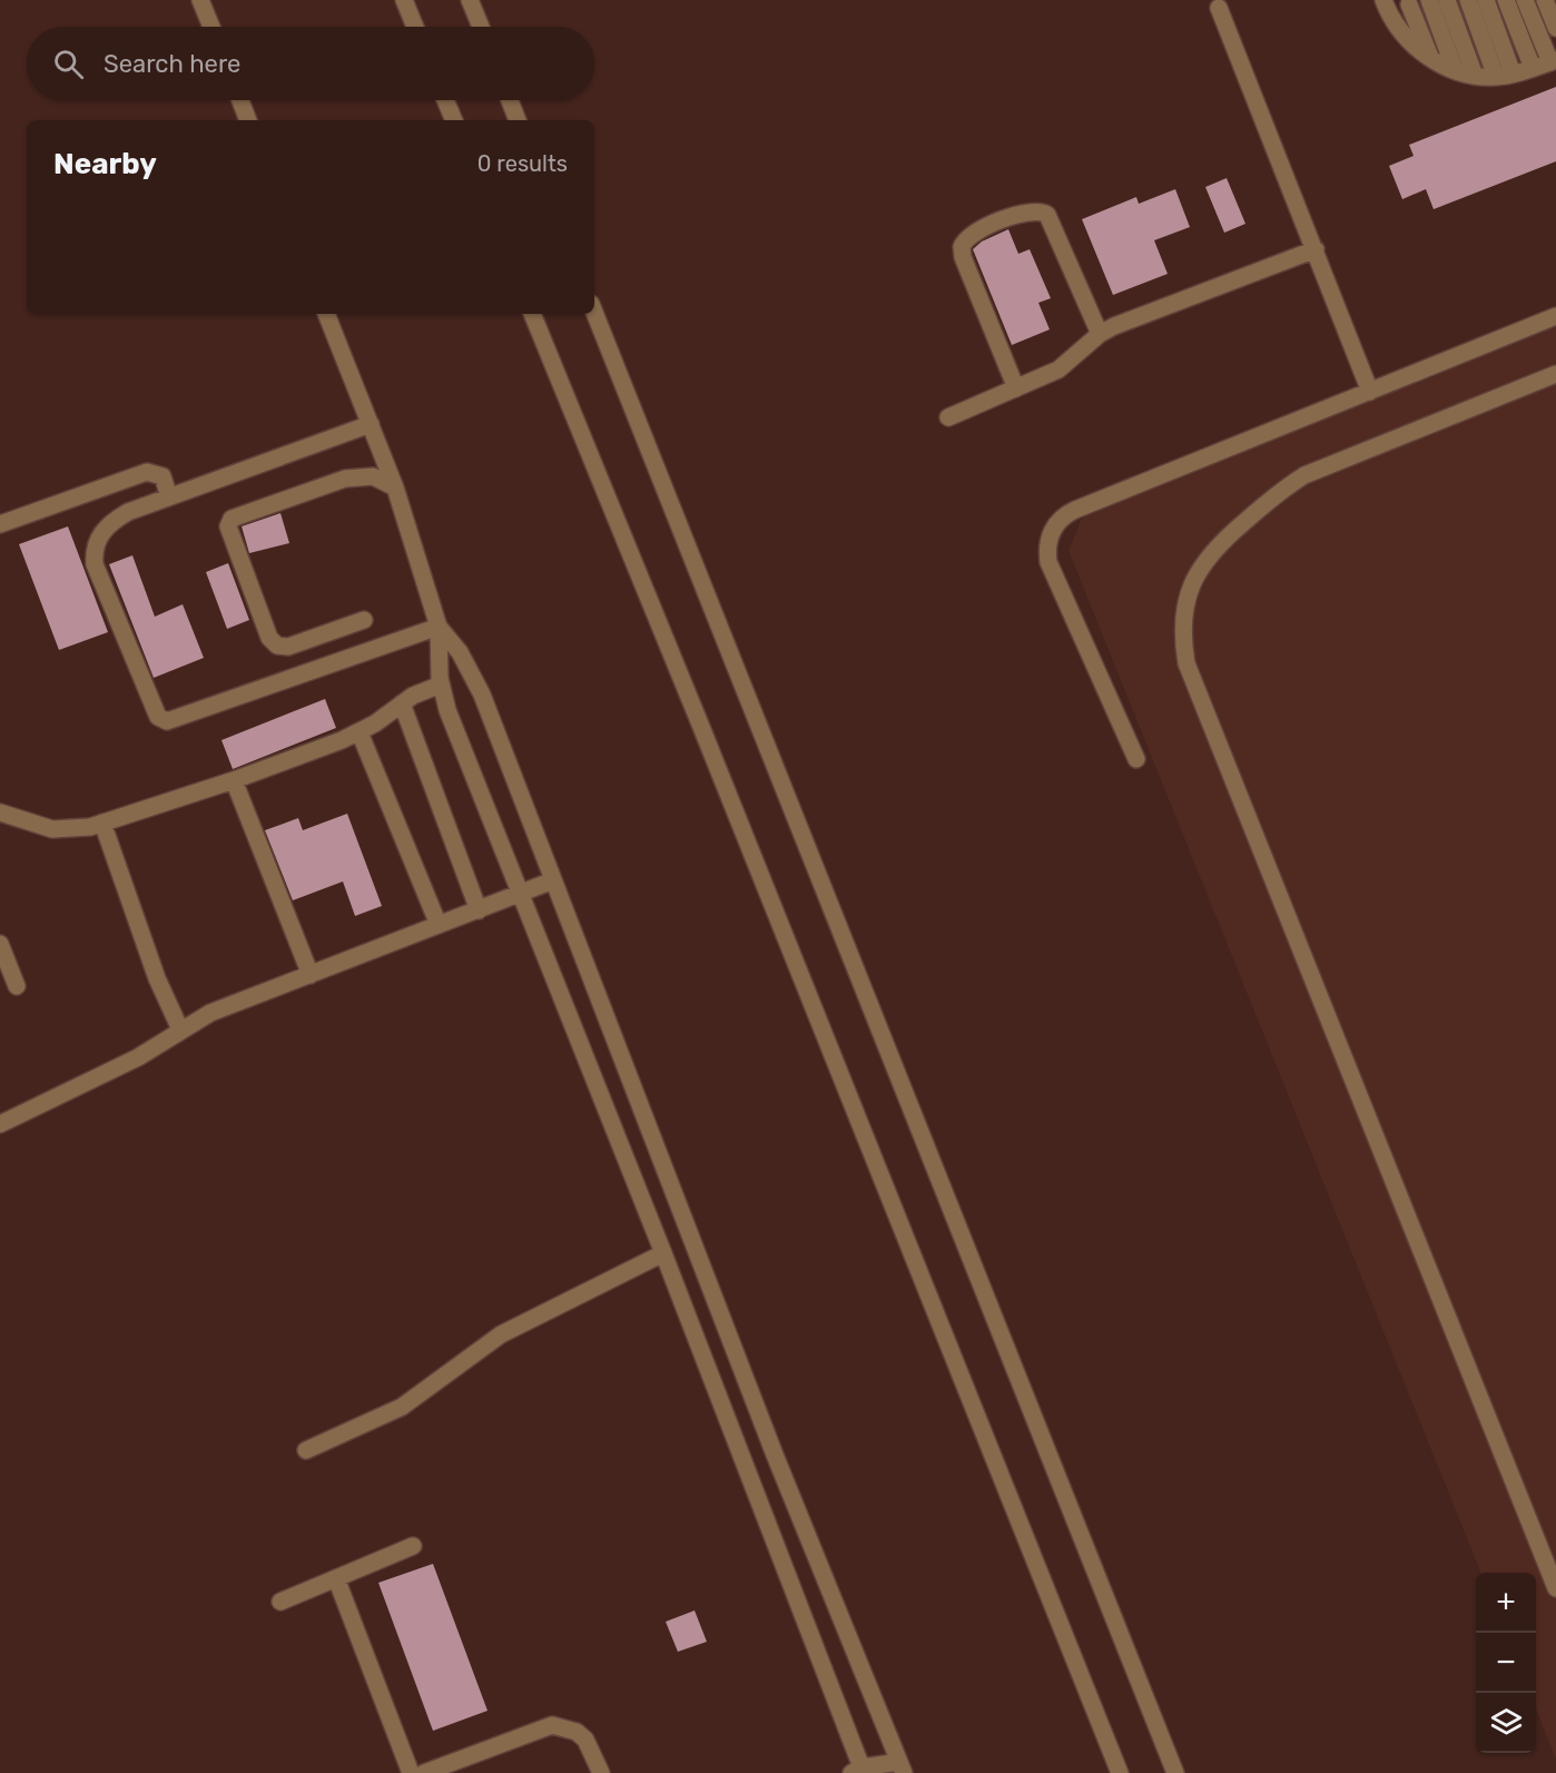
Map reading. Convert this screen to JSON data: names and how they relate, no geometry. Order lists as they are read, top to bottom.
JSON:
{
  "page": {
    "search": "Search here",
    "heading": ["Nearby", "0 results"],
    "map_buttons": ["+", "−"]
  }
}
